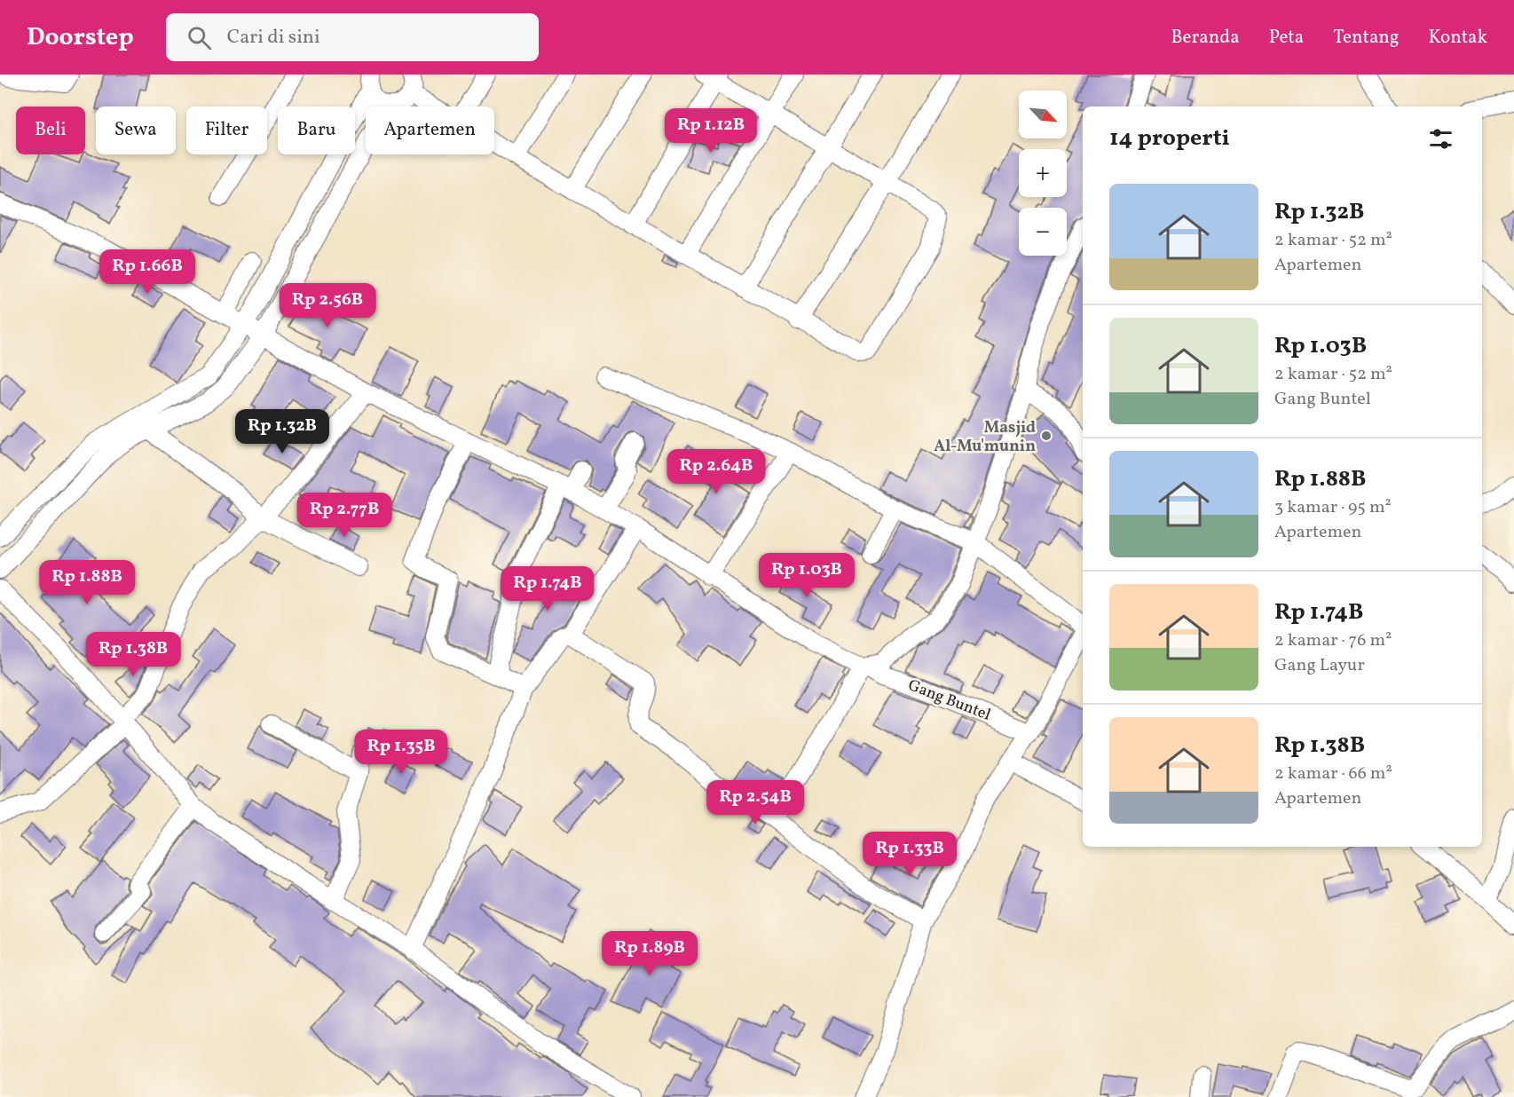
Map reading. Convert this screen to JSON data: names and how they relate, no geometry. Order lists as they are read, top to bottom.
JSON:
{
  "streets": {
    "street": ["Gang Buntel"]
  },
  "places": ["Masjid Al-Mu'munin"],
  "north": "bottom right",
  "page": {
    "header": "Doorstep",
    "search": "Cari di sini",
    "nav": [
      "Beranda",
      "Peta",
      "Tentang",
      "Kontak"
    ],
    "map_buttons": ["+", "−"],
    "chip": [
      "Beli",
      "Sewa",
      "Filter",
      "Baru",
      "Apartemen"
    ],
    "heading": "14 properti",
    "price": [
      "Rp 1.12B",
      "Rp 1.66B",
      "Rp 2.56B",
      "Rp 1.32B",
      "Rp 2.64B",
      "Rp 2.77B",
      "Rp 1.03B",
      "Rp 1.88B",
      "Rp 1.74B",
      "Rp 1.38B",
      "Rp 1.35B",
      "Rp 2.54B",
      "Rp 1.33B",
      "Rp 1.89B"
    ],
    "list": [
      {
        "name": "Rp 1.32B",
        "note": "2 kamar · 52 m² · Apartemen"
      },
      {
        "name": "Rp 1.03B",
        "note": "2 kamar · 52 m² · Gang Buntel"
      },
      {
        "name": "Rp 1.88B",
        "note": "3 kamar · 95 m² · Apartemen"
      },
      {
        "name": "Rp 1.74B",
        "note": "2 kamar · 76 m² · Gang Layur"
      },
      {
        "name": "Rp 1.38B",
        "note": "2 kamar · 66 m² · Apartemen"
      }
    ]
  }
}
